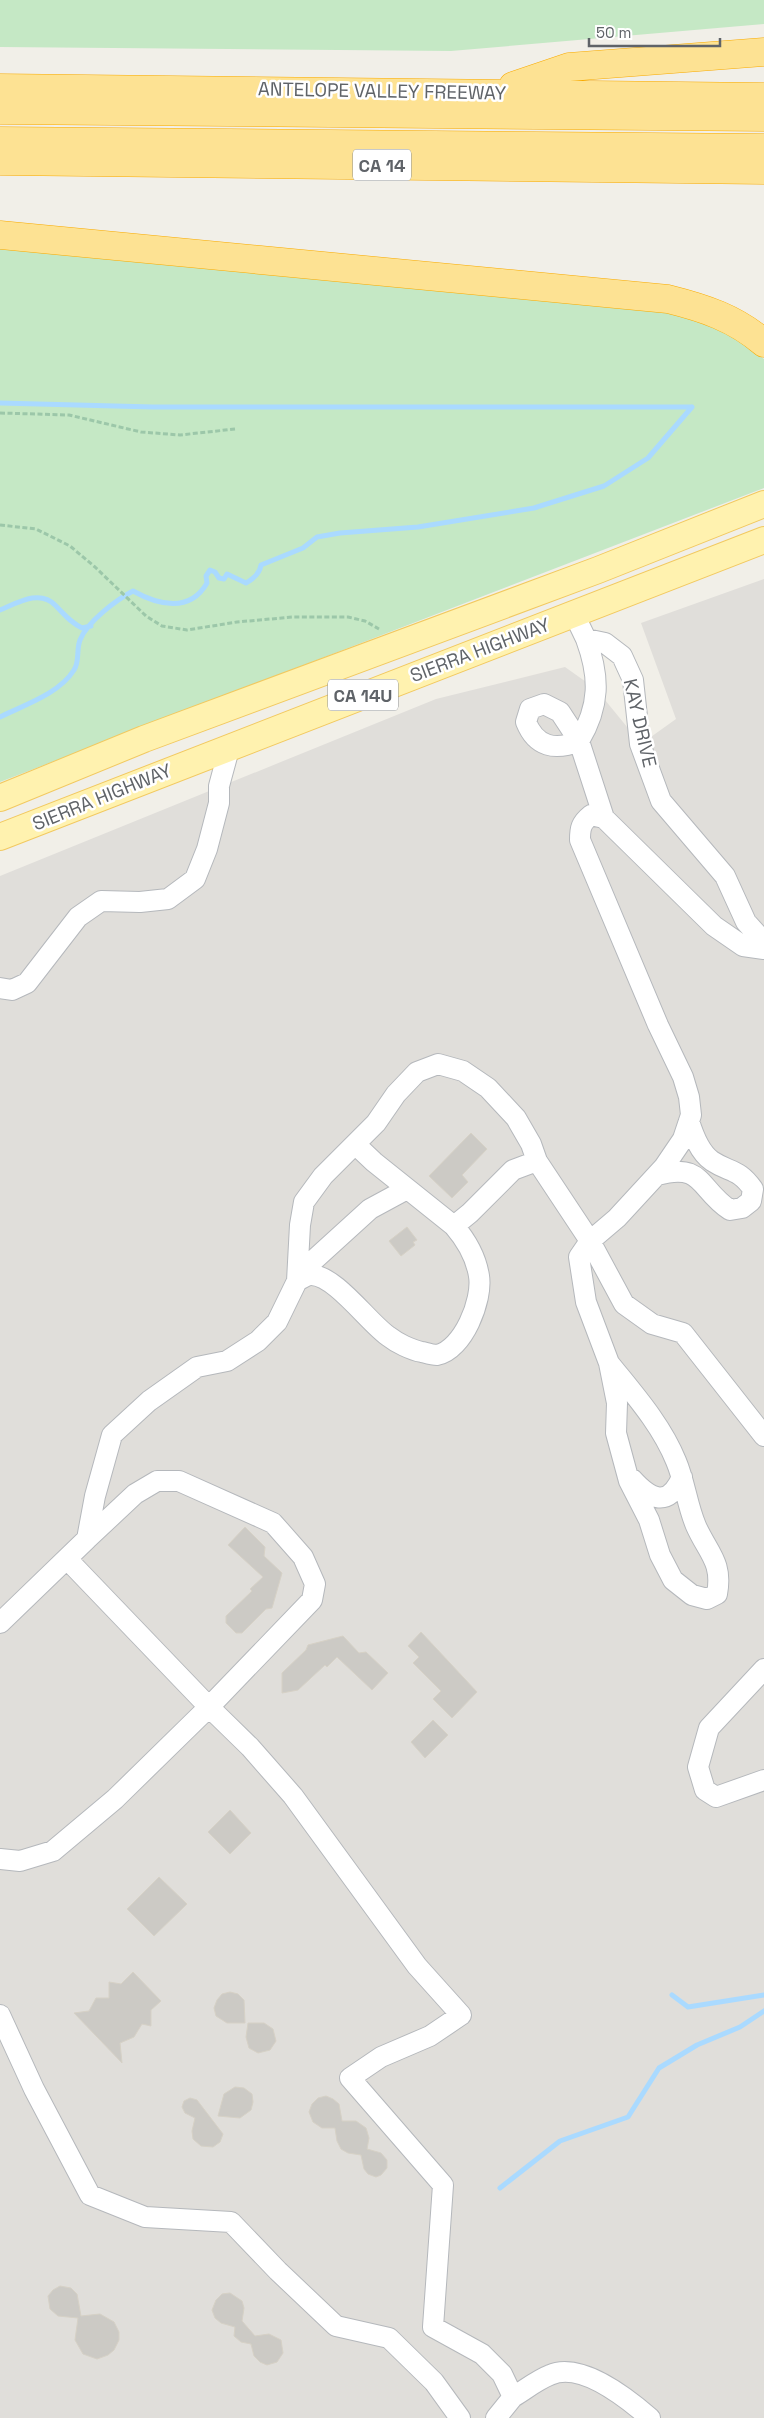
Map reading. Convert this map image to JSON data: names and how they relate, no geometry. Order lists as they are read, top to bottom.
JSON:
{
  "streets": {
    "highway": ["ANTELOPE VALLEY FREEWAY", "CA 14"],
    "main road": ["SIERRA HIGHWAY", "CA 14U"],
    "street": ["KAY DRIVE"]
  },
  "scale_bar": "50 m"
}
